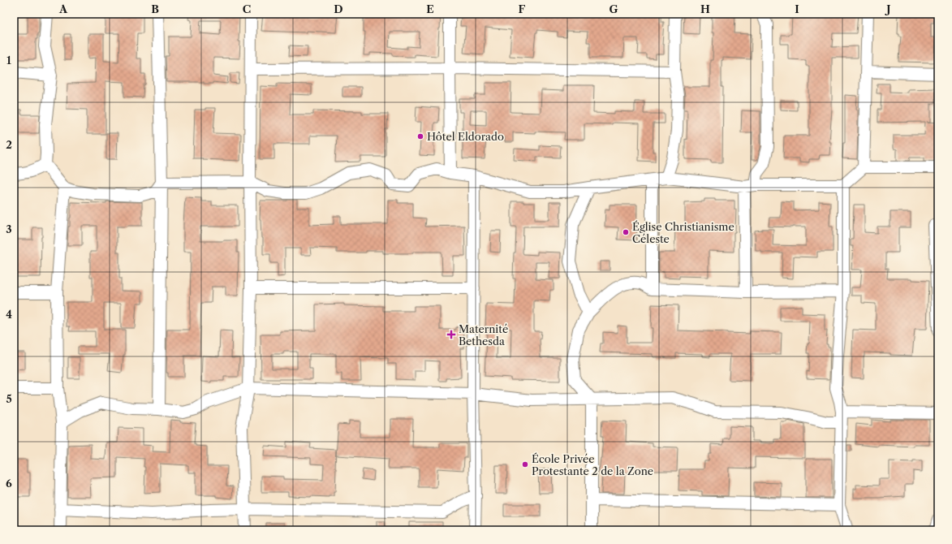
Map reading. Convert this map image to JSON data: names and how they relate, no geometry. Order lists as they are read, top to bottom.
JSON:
{
  "places": {
    "other": ["Hôtel Eldorado", "Église Christianisme Céleste", "École Privée Protestante 2 de la Zone"],
    "health": ["Maternité Bethesda"]
  },
  "grid": {
    "columns": [
      "A",
      "B",
      "C",
      "D",
      "E",
      "F",
      "G",
      "H",
      "I",
      "J"
    ],
    "rows": [
      "1",
      "2",
      "3",
      "4",
      "5",
      "6"
    ]
  }
}
